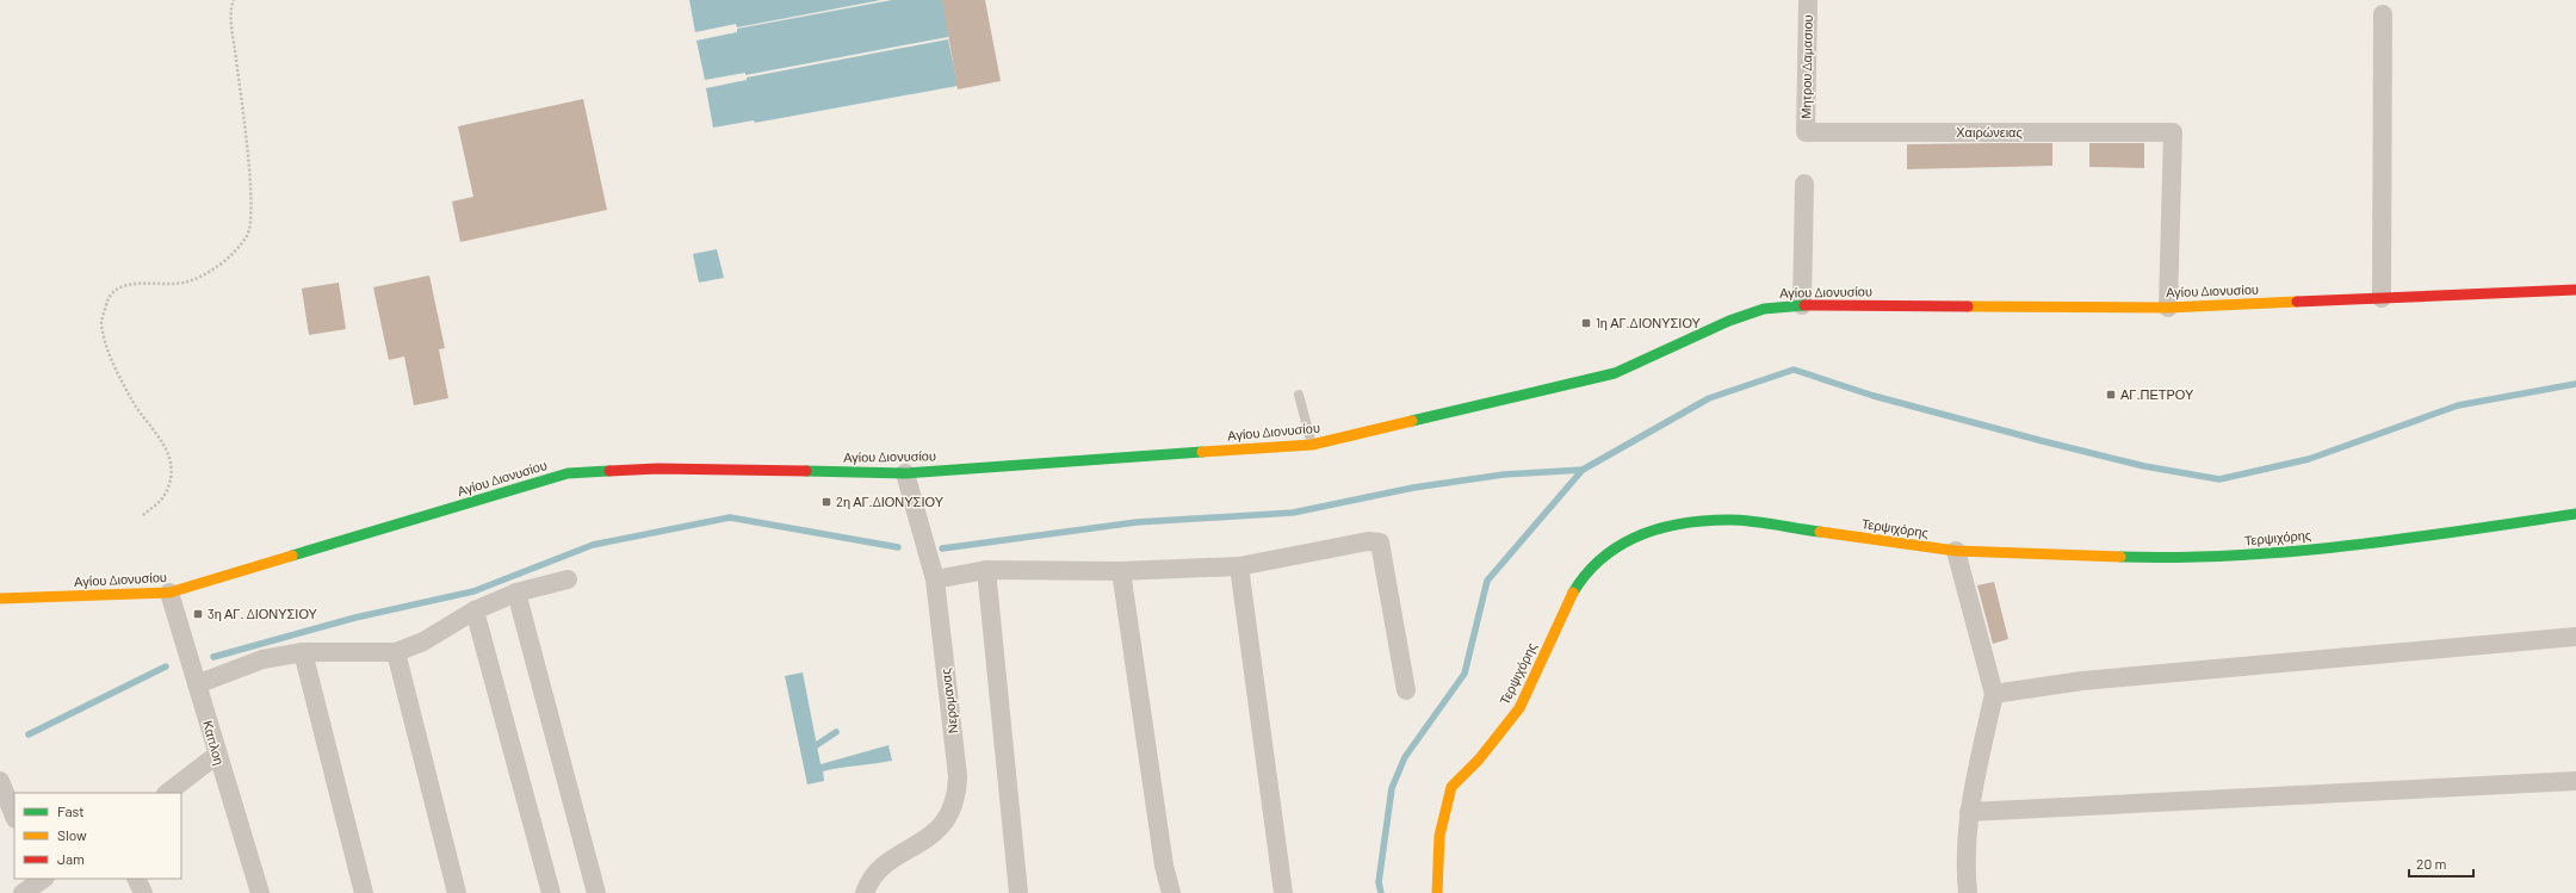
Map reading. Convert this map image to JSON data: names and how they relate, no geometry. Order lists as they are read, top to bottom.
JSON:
{
  "streets": {
    "street": [
      "Μητρου Δαμασιου",
      "Χαιρώνειας",
      "Αγίου Διονυσίου",
      "Τερψιχόρης",
      "Νερομανας",
      "Καπλοη"
    ]
  },
  "crossings": [
    ["Μητρου Δαμασιου", "Χαιρώνειας"],
    ["Χαιρώνειας", "Αγίου Διονυσίου"],
    ["Αγίου Διονυσίου", "Νερομανας"],
    ["Αγίου Διονυσίου", "Καπλοη"]
  ],
  "places": {
    "transit": [
      "1η ΑΓ.ΔΙΟΝΥΣΙΟΥ",
      "ΑΓ.ΠΕΤΡΟΥ",
      "2η ΑΓ.ΔΙΟΝΥΣΙΟΥ",
      "3η ΑΓ. ΔΙΟΝΥΣΙΟΥ"
    ]
  },
  "legend": ["Fast", "Slow", "Jam"],
  "scale_bar": "20 m"
}
